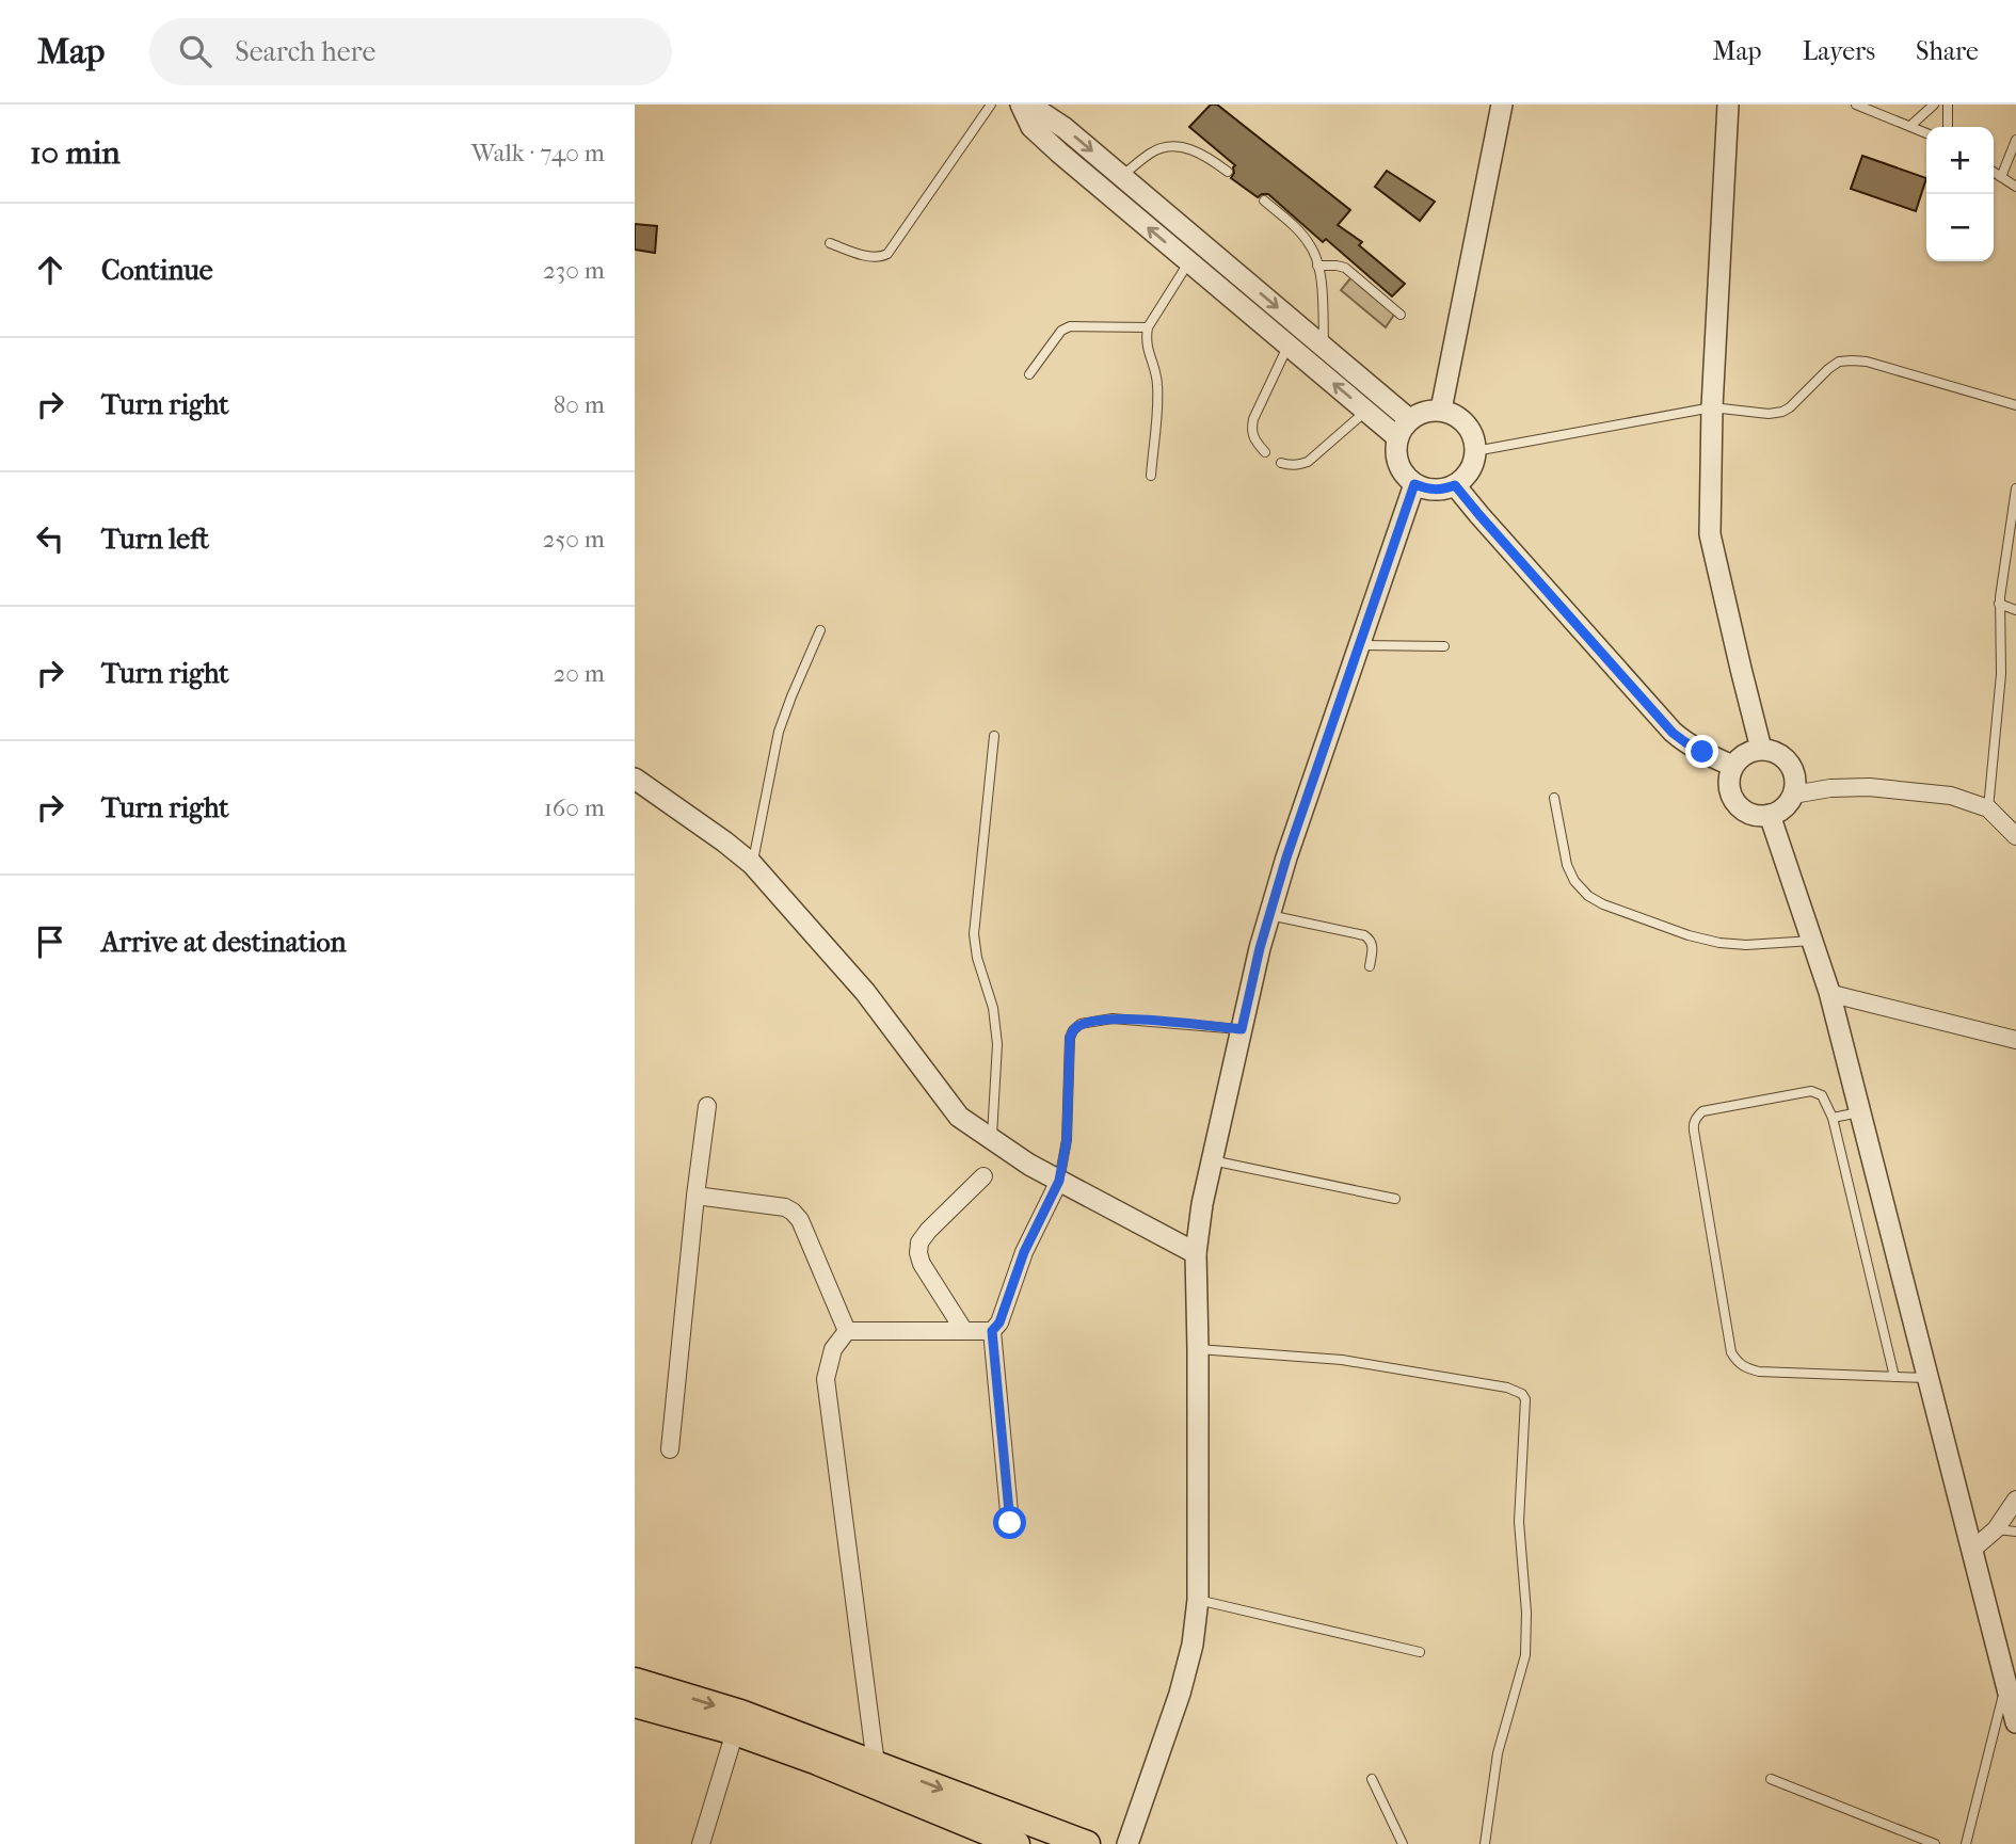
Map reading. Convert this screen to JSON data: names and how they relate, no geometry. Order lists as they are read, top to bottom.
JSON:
{
  "page": {
    "header": "Map",
    "search": "Search here",
    "nav": ["Map", "Layers", "Share"],
    "heading": ["10 min", "Walk · 740 m"],
    "map_buttons": ["+", "−"],
    "list": [
      ["Continue", "230 m"],
      ["Turn right", "80 m"],
      ["Turn left", "250 m"],
      ["Turn right", "20 m"],
      ["Turn right", "160 m"],
      "Arrive at destination"
    ]
  }
}
